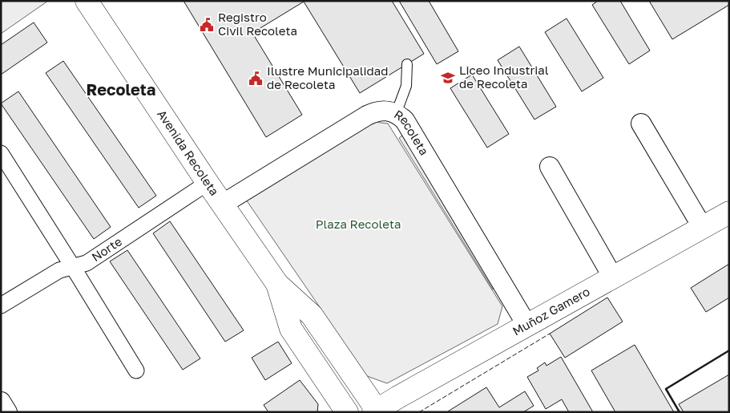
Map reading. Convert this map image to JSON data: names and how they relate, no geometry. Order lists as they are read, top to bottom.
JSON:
{
  "streets": {
    "main road": ["Avenida Recoleta", "Muñoz Gamero"],
    "street": ["Recoleta", "Norte"]
  },
  "crossings": [
    ["Recoleta", "Avenida Recoleta"],
    ["Recoleta", "Muñoz Gamero"],
    ["Avenida Recoleta", "Norte"],
    ["Avenida Recoleta", "Muñoz Gamero"]
  ],
  "districts": ["Recoleta"],
  "parks": ["Plaza Recoleta"],
  "places": {
    "public building": ["Registro Civil Recoleta", "Ilustre Municipalidad de Recoleta"],
    "school or university": ["Liceo Industrial de Recoleta"]
  }
}
